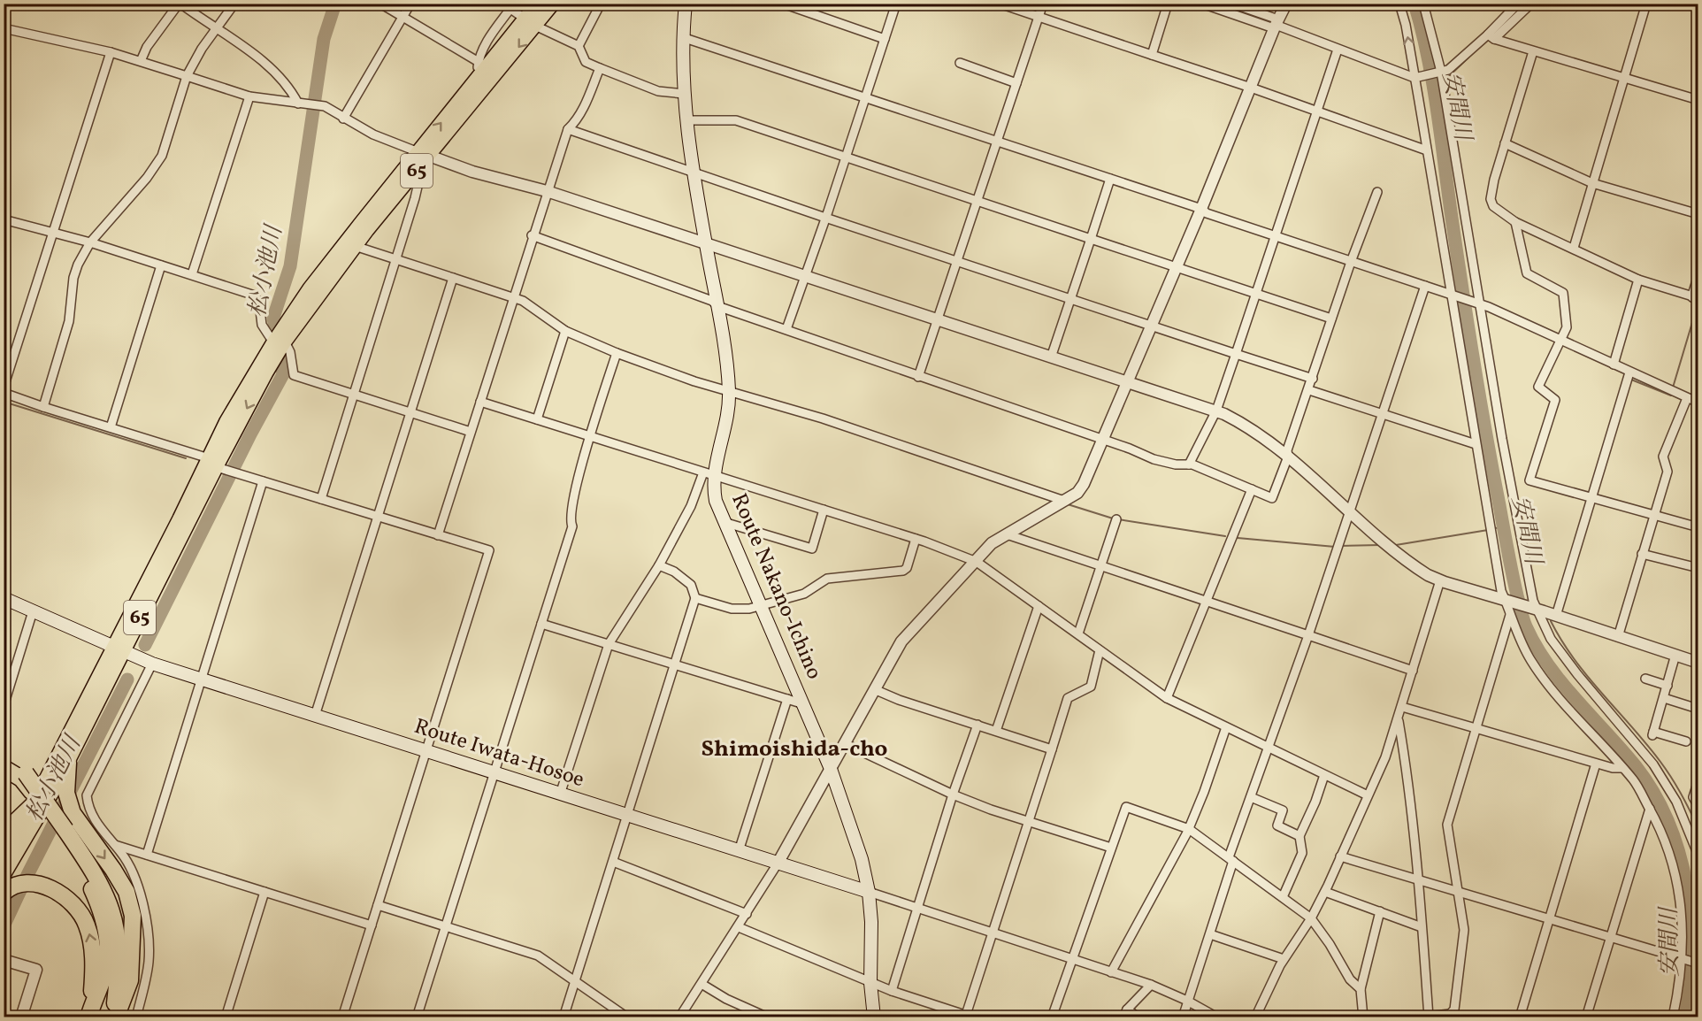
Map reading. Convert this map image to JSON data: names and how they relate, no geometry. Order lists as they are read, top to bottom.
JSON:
{
  "streets": {
    "main road": ["65", "Route Nakano-Ichino", "Route Iwata-Hosoe"]
  },
  "crossings": [
    ["65", "Route Iwata-Hosoe"],
    ["Route Nakano-Ichino", "Route Iwata-Hosoe"]
  ],
  "districts": ["Shimoishida-cho"],
  "water": ["安間川", "松小池川"]
}
